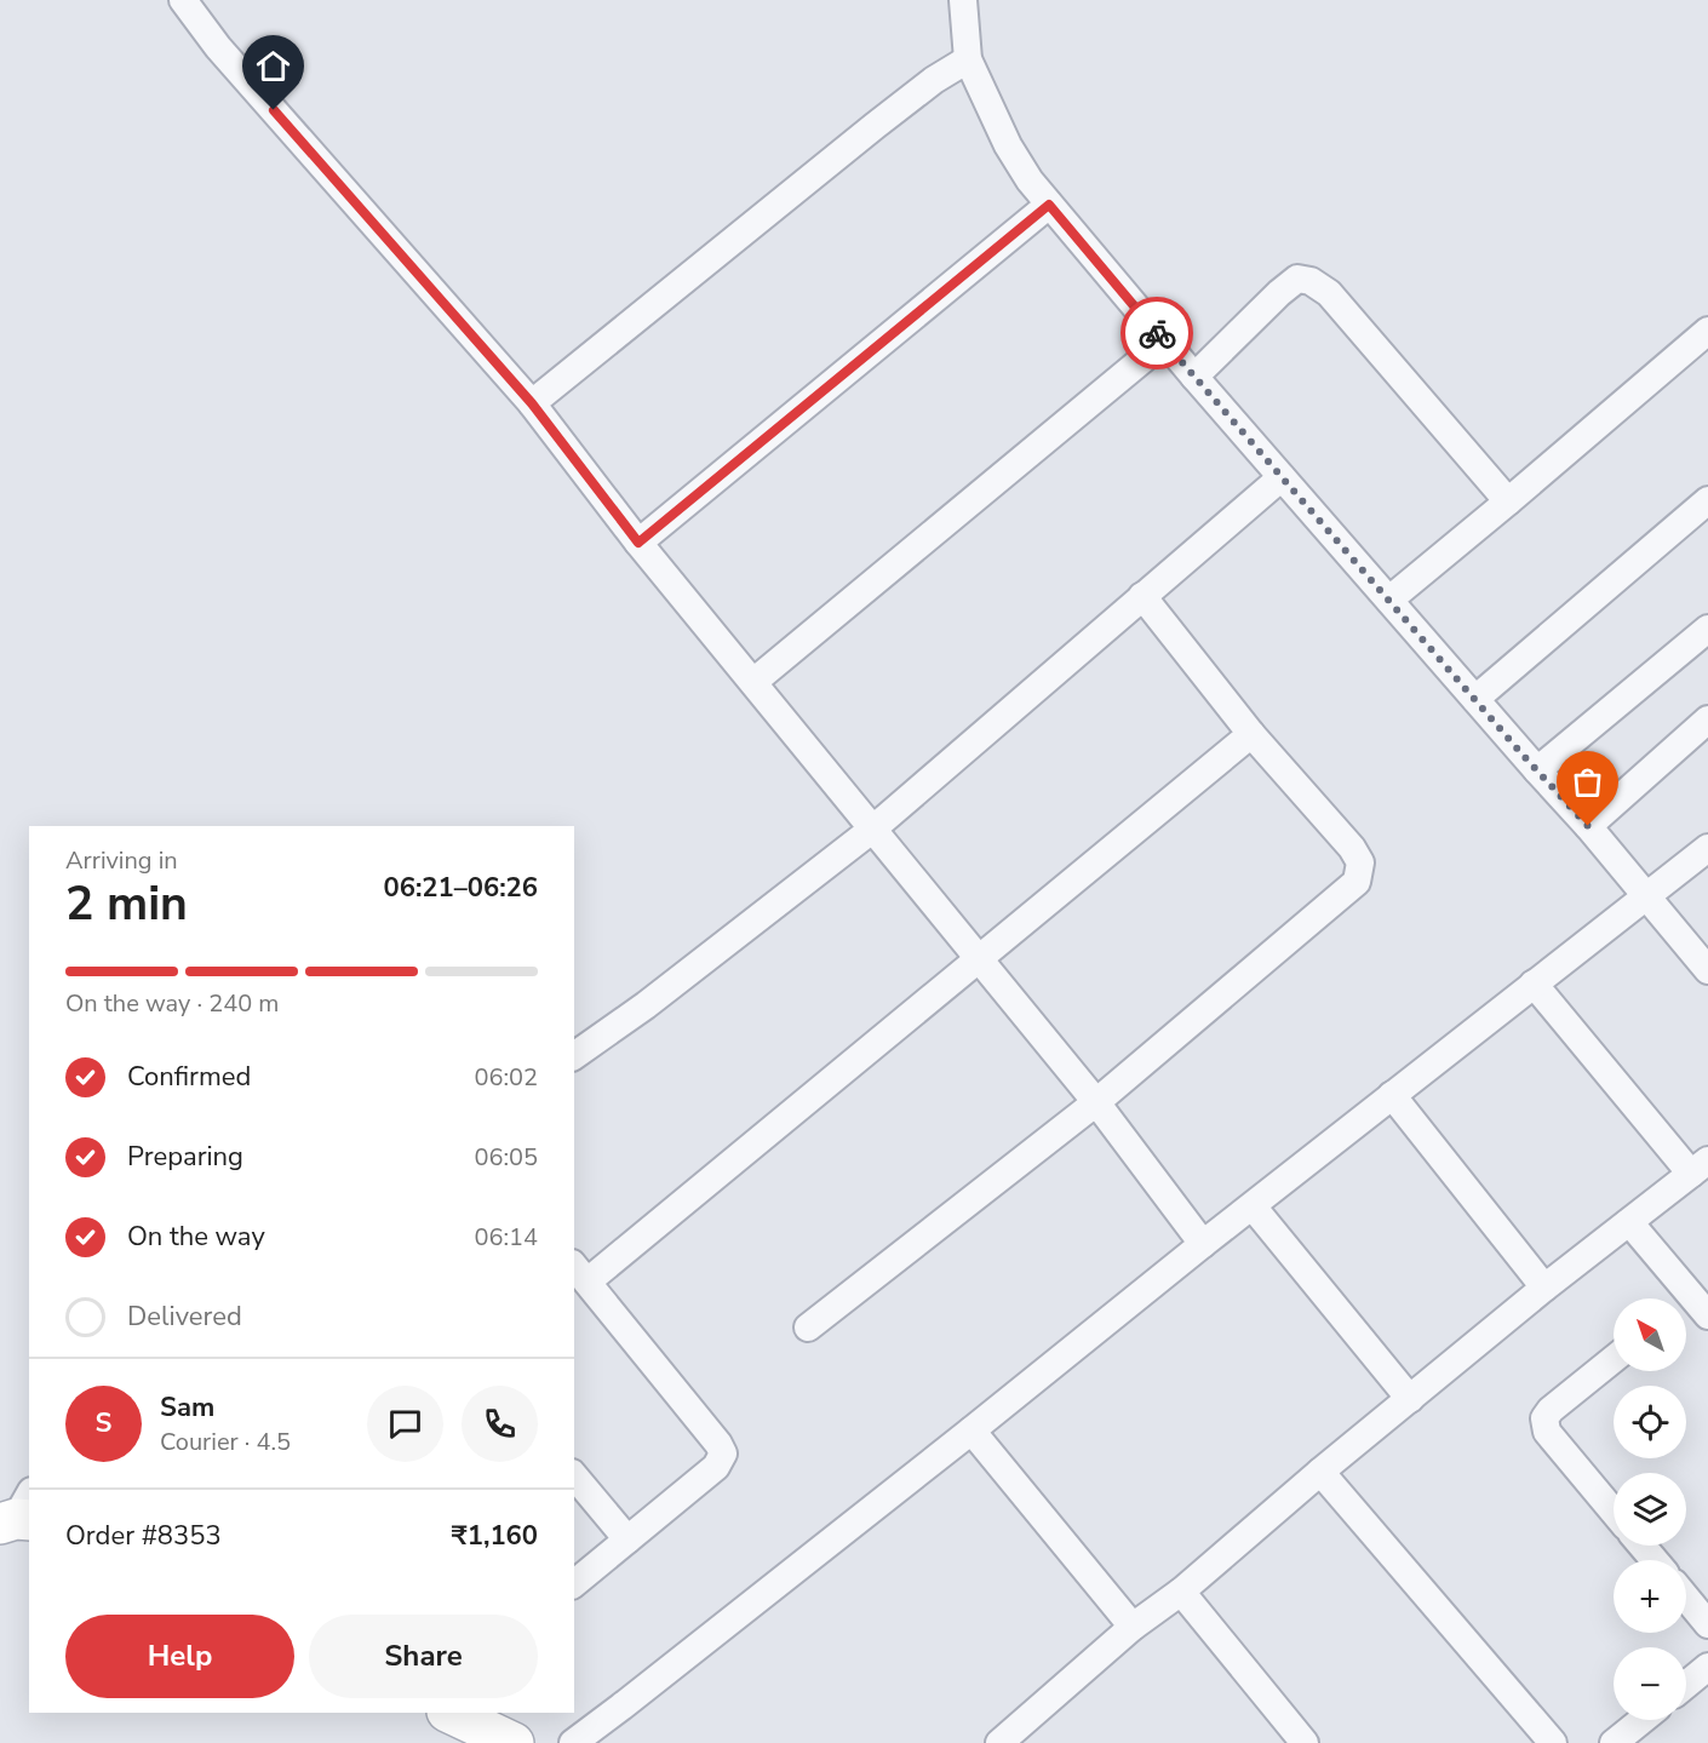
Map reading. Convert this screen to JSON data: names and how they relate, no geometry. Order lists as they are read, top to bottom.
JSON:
{
  "north": "top left",
  "page": {
    "heading": ["2 min", "Arriving in", "06:21–06:26"],
    "panel": [
      "Sam",
      "Courier · 4.5",
      "Order #8353",
      "₹1,160"
    ],
    "bar": "On the way · 240 m",
    "list": [
      ["Confirmed", "06:02"],
      ["Preparing", "06:05"],
      ["On the way", "06:14"],
      "Delivered"
    ],
    "map_buttons": ["+", "−"],
    "round": "S",
    "buttons": ["Help", "Share"]
  }
}
